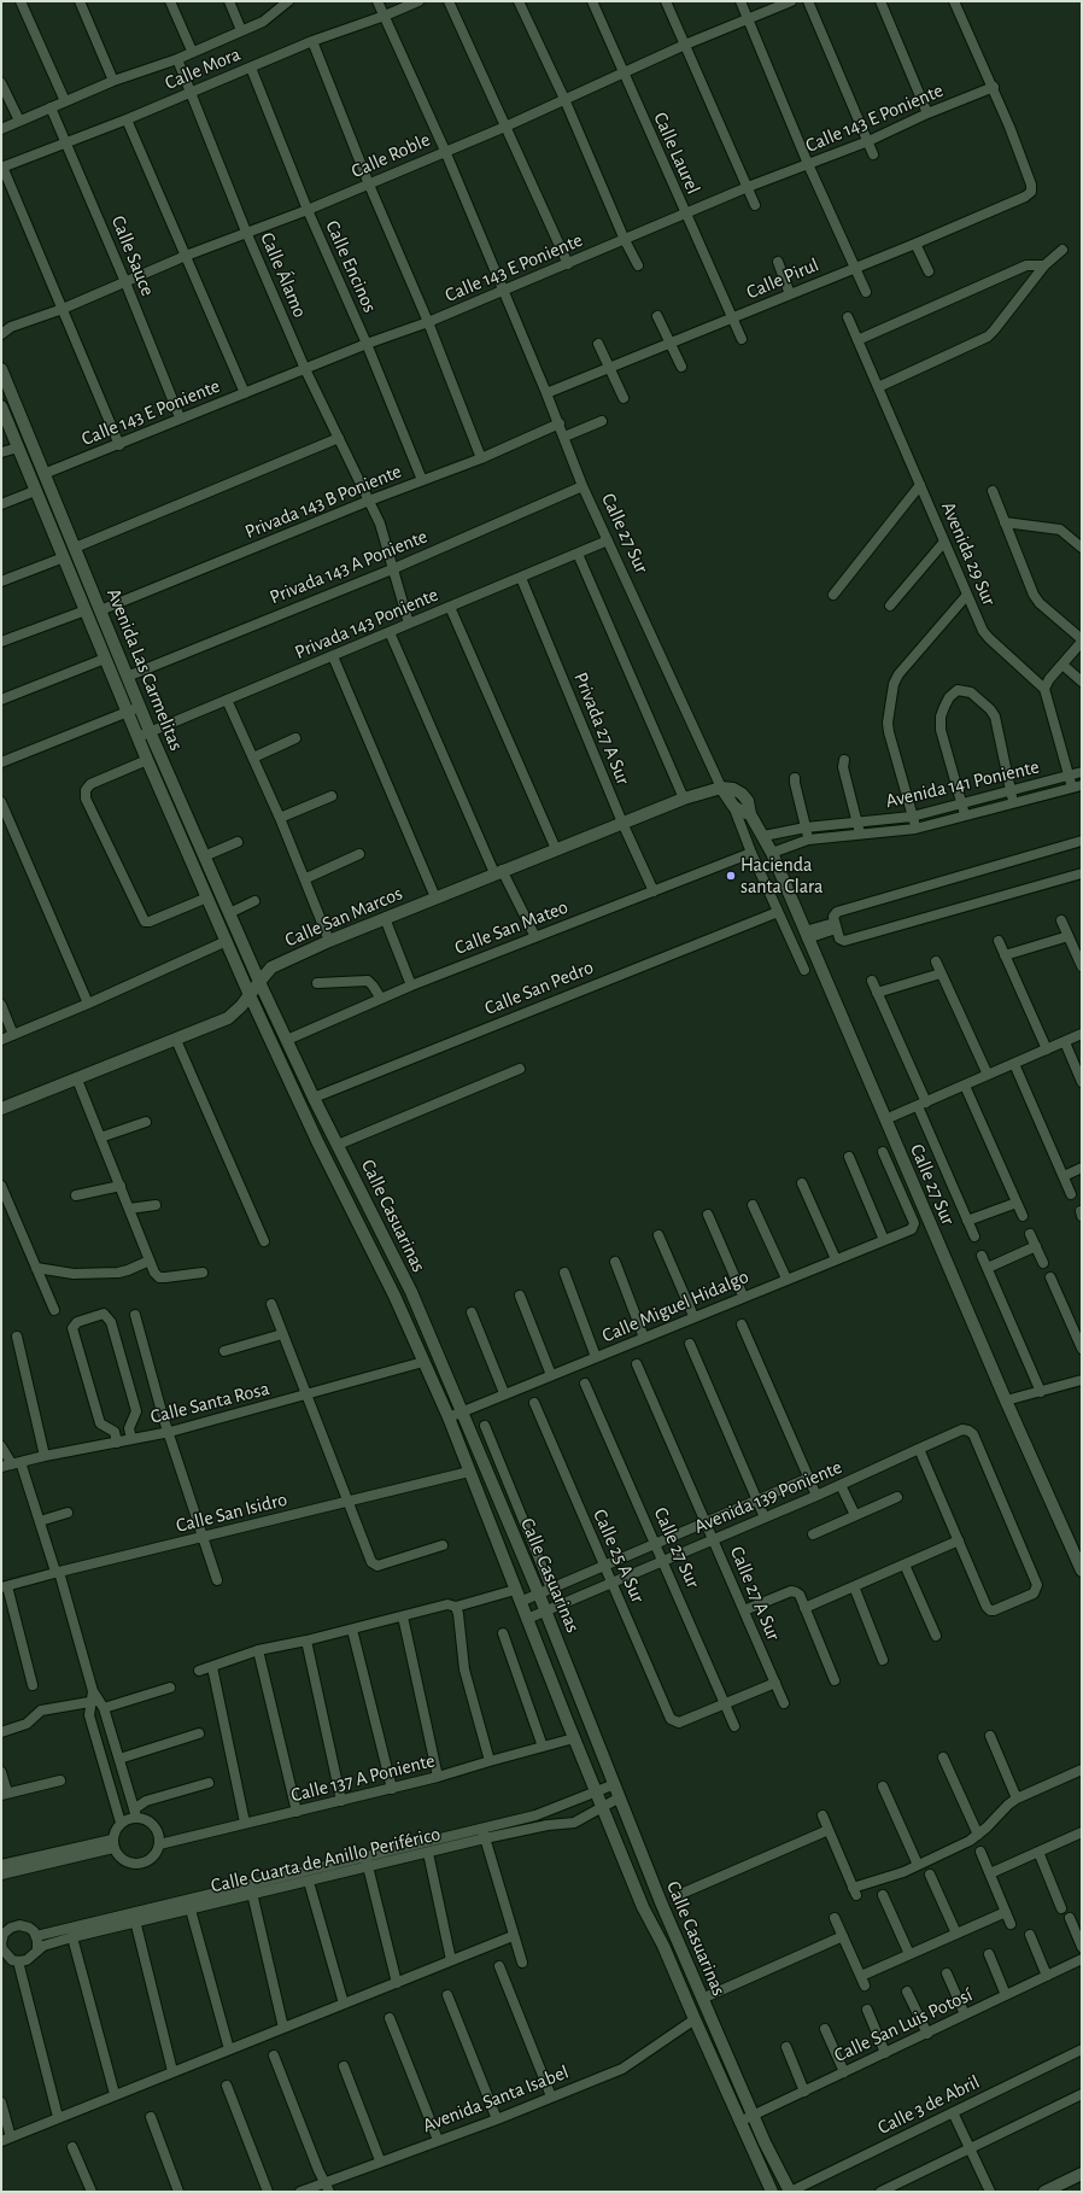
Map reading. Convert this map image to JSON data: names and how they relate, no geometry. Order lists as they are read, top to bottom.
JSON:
{
  "streets": {
    "main road": [
      "Calle 27 Sur",
      "Avenida Las Carmelitas",
      "Calle San Marcos",
      "Calle Casuarinas"
    ],
    "street": [
      "Calle Mora",
      "Calle 143 E Poniente",
      "Calle Laurel",
      "Calle Roble",
      "Calle Sauce",
      "Calle Encinos",
      "Calle Álamo",
      "Calle Pirul",
      "Privada 143 B Poniente",
      "Avenida 29 Sur",
      "Privada 143 A Poniente",
      "Privada 143 Poniente",
      "Privada 27 A Sur",
      "Avenida 141 Poniente",
      "Calle San Mateo",
      "Calle San Pedro",
      "Calle Miguel Hidalgo",
      "Calle Santa Rosa",
      "Avenida 139 Poniente",
      "Calle San Isidro",
      "Calle 25 A Sur",
      "Calle 27 A Sur",
      "Calle 137 A Poniente",
      "Calle Cuarta de Anillo Periférico",
      "Calle San Luis Potosí",
      "Avenida Santa Isabel",
      "Calle 3 de Abril"
    ]
  },
  "crossings": [
    ["Calle Mora", "Calle Sauce"],
    ["Calle Mora", "Calle Encinos"],
    ["Calle Mora", "Calle Álamo"],
    ["Calle Mora", "Calle 27 Sur"],
    ["Calle 143 E Poniente", "Calle Laurel"],
    ["Calle 143 E Poniente", "Calle Sauce"],
    ["Calle 143 E Poniente", "Calle Encinos"],
    ["Calle 143 E Poniente", "Calle Álamo"],
    ["Calle 143 E Poniente", "Calle Pirul"],
    ["Calle 143 E Poniente", "Calle 27 Sur"],
    ["Calle 143 E Poniente", "Avenida Las Carmelitas"],
    ["Calle Laurel", "Calle Roble"],
    ["Calle Laurel", "Calle Pirul"],
    ["Calle Roble", "Calle Sauce"],
    ["Calle Roble", "Calle Encinos"],
    ["Calle Roble", "Calle Álamo"],
    ["Calle Roble", "Calle 27 Sur"],
    ["Calle Encinos", "Privada 143 B Poniente"],
    ["Calle Álamo", "Privada 143 B Poniente"],
    ["Calle Álamo", "Privada 143 A Poniente"],
    ["Calle Álamo", "Privada 143 Poniente"],
    ["Calle Pirul", "Calle 27 Sur"],
    ["Privada 143 B Poniente", "Calle 27 Sur"],
    ["Privada 143 B Poniente", "Avenida Las Carmelitas"],
    ["Calle 27 Sur", "Privada 143 A Poniente"],
    ["Calle 27 Sur", "Privada 143 Poniente"],
    ["Calle 27 Sur", "Avenida 141 Poniente"],
    ["Calle 27 Sur", "Calle San Marcos"],
    ["Calle 27 Sur", "Avenida 139 Poniente"],
    ["Calle 27 Sur", "Calle 25 A Sur"],
    ["Privada 143 A Poniente", "Avenida Las Carmelitas"],
    ["Privada 143 Poniente", "Avenida Las Carmelitas"],
    ["Privada 143 Poniente", "Privada 27 A Sur"],
    ["Avenida Las Carmelitas", "Calle San Marcos"],
    ["Avenida Las Carmelitas", "Calle Casuarinas"],
    ["Privada 27 A Sur", "Calle San Marcos"],
    ["Privada 27 A Sur", "Calle San Mateo"],
    ["Calle San Marcos", "Calle Casuarinas"],
    ["Calle San Mateo", "Calle Casuarinas"],
    ["Calle San Pedro", "Calle Casuarinas"],
    ["Calle Casuarinas", "Calle Miguel Hidalgo"],
    ["Calle Casuarinas", "Calle Santa Rosa"],
    ["Calle Casuarinas", "Avenida 139 Poniente"],
    ["Calle Casuarinas", "Calle San Isidro"],
    ["Calle Casuarinas", "Calle 137 A Poniente"],
    ["Calle Casuarinas", "Calle Cuarta de Anillo Periférico"],
    ["Calle Casuarinas", "Calle San Luis Potosí"],
    ["Calle Casuarinas", "Avenida Santa Isabel"],
    ["Calle Casuarinas", "Calle 3 de Abril"],
    ["Avenida 139 Poniente", "Calle 25 A Sur"],
    ["Avenida 139 Poniente", "Calle 27 A Sur"]
  ],
  "places": ["Hacienda santa Clara"]
}
